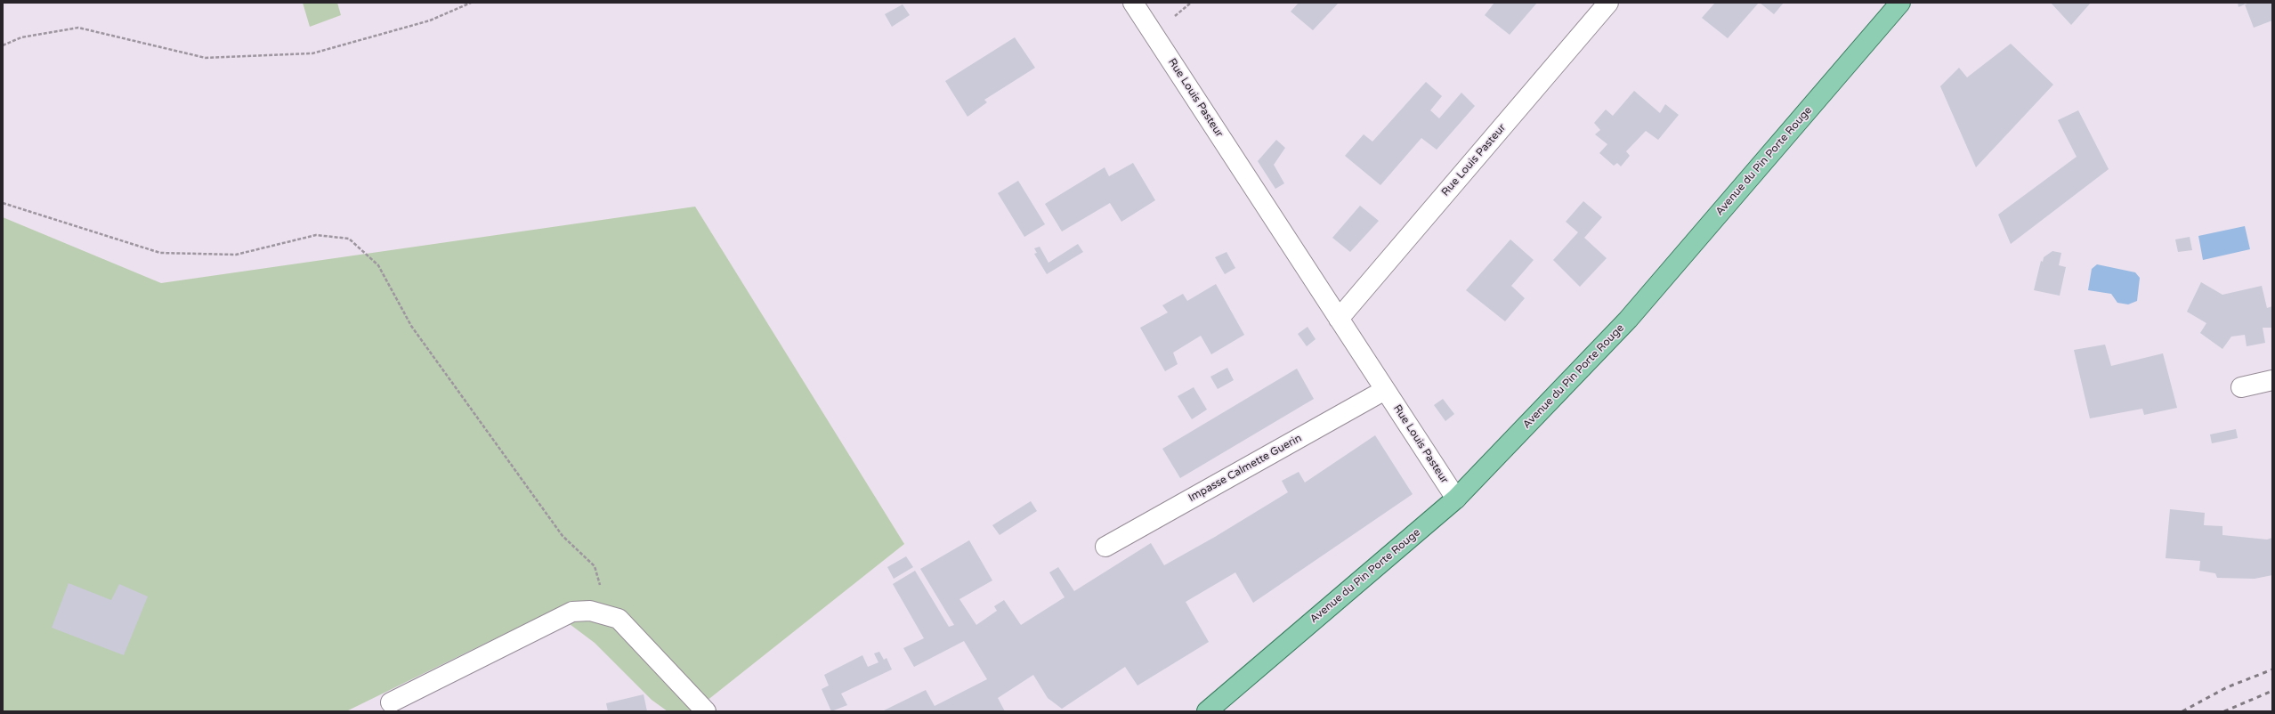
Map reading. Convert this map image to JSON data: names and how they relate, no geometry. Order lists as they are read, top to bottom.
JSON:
{
  "streets": {
    "main road": ["Avenue du Pin Porte Rouge"],
    "street": ["Rue Louis Pasteur", "Impasse Calmette Guerin"]
  },
  "crossings": [
    ["Rue Louis Pasteur", "Avenue du Pin Porte Rouge"],
    ["Rue Louis Pasteur", "Impasse Calmette Guerin"]
  ]
}
